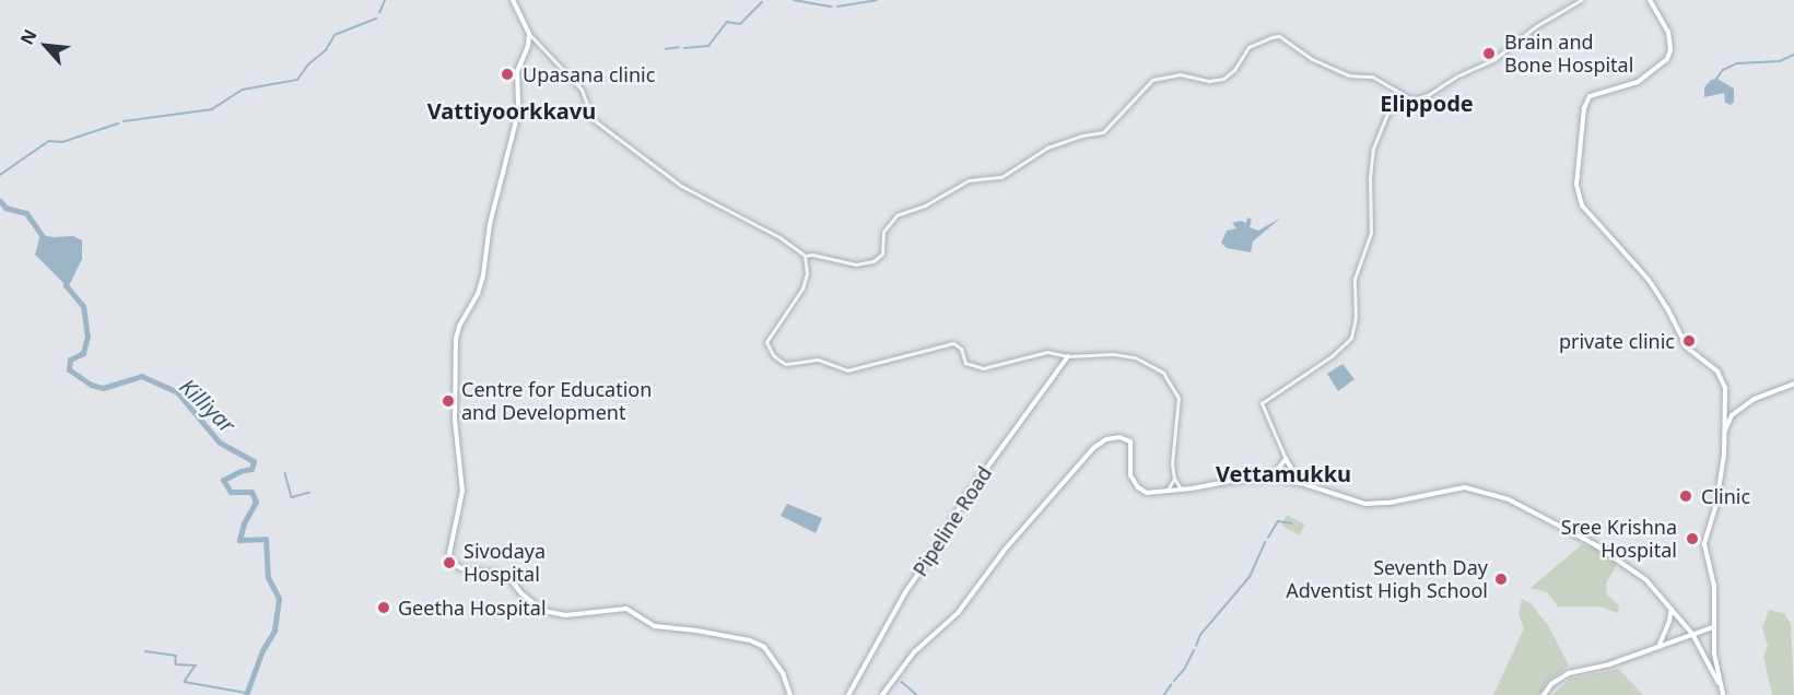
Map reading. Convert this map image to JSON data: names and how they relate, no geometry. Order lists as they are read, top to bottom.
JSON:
{
  "streets": {
    "main road": ["Pipeline Road"]
  },
  "districts": ["Elippode", "Vattiyoorkkavu", "Vettamukku"],
  "water": ["Killiyar"],
  "places": [
    "Brain and Bone Hospital",
    "Upasana clinic",
    "private clinic",
    "Centre for Education and Development",
    "Clinic",
    "Sree Krishna Hospital",
    "Sivodaya Hospital",
    "Seventh Day Adventist High School",
    "Geetha Hospital"
  ],
  "north": "top left"
}
